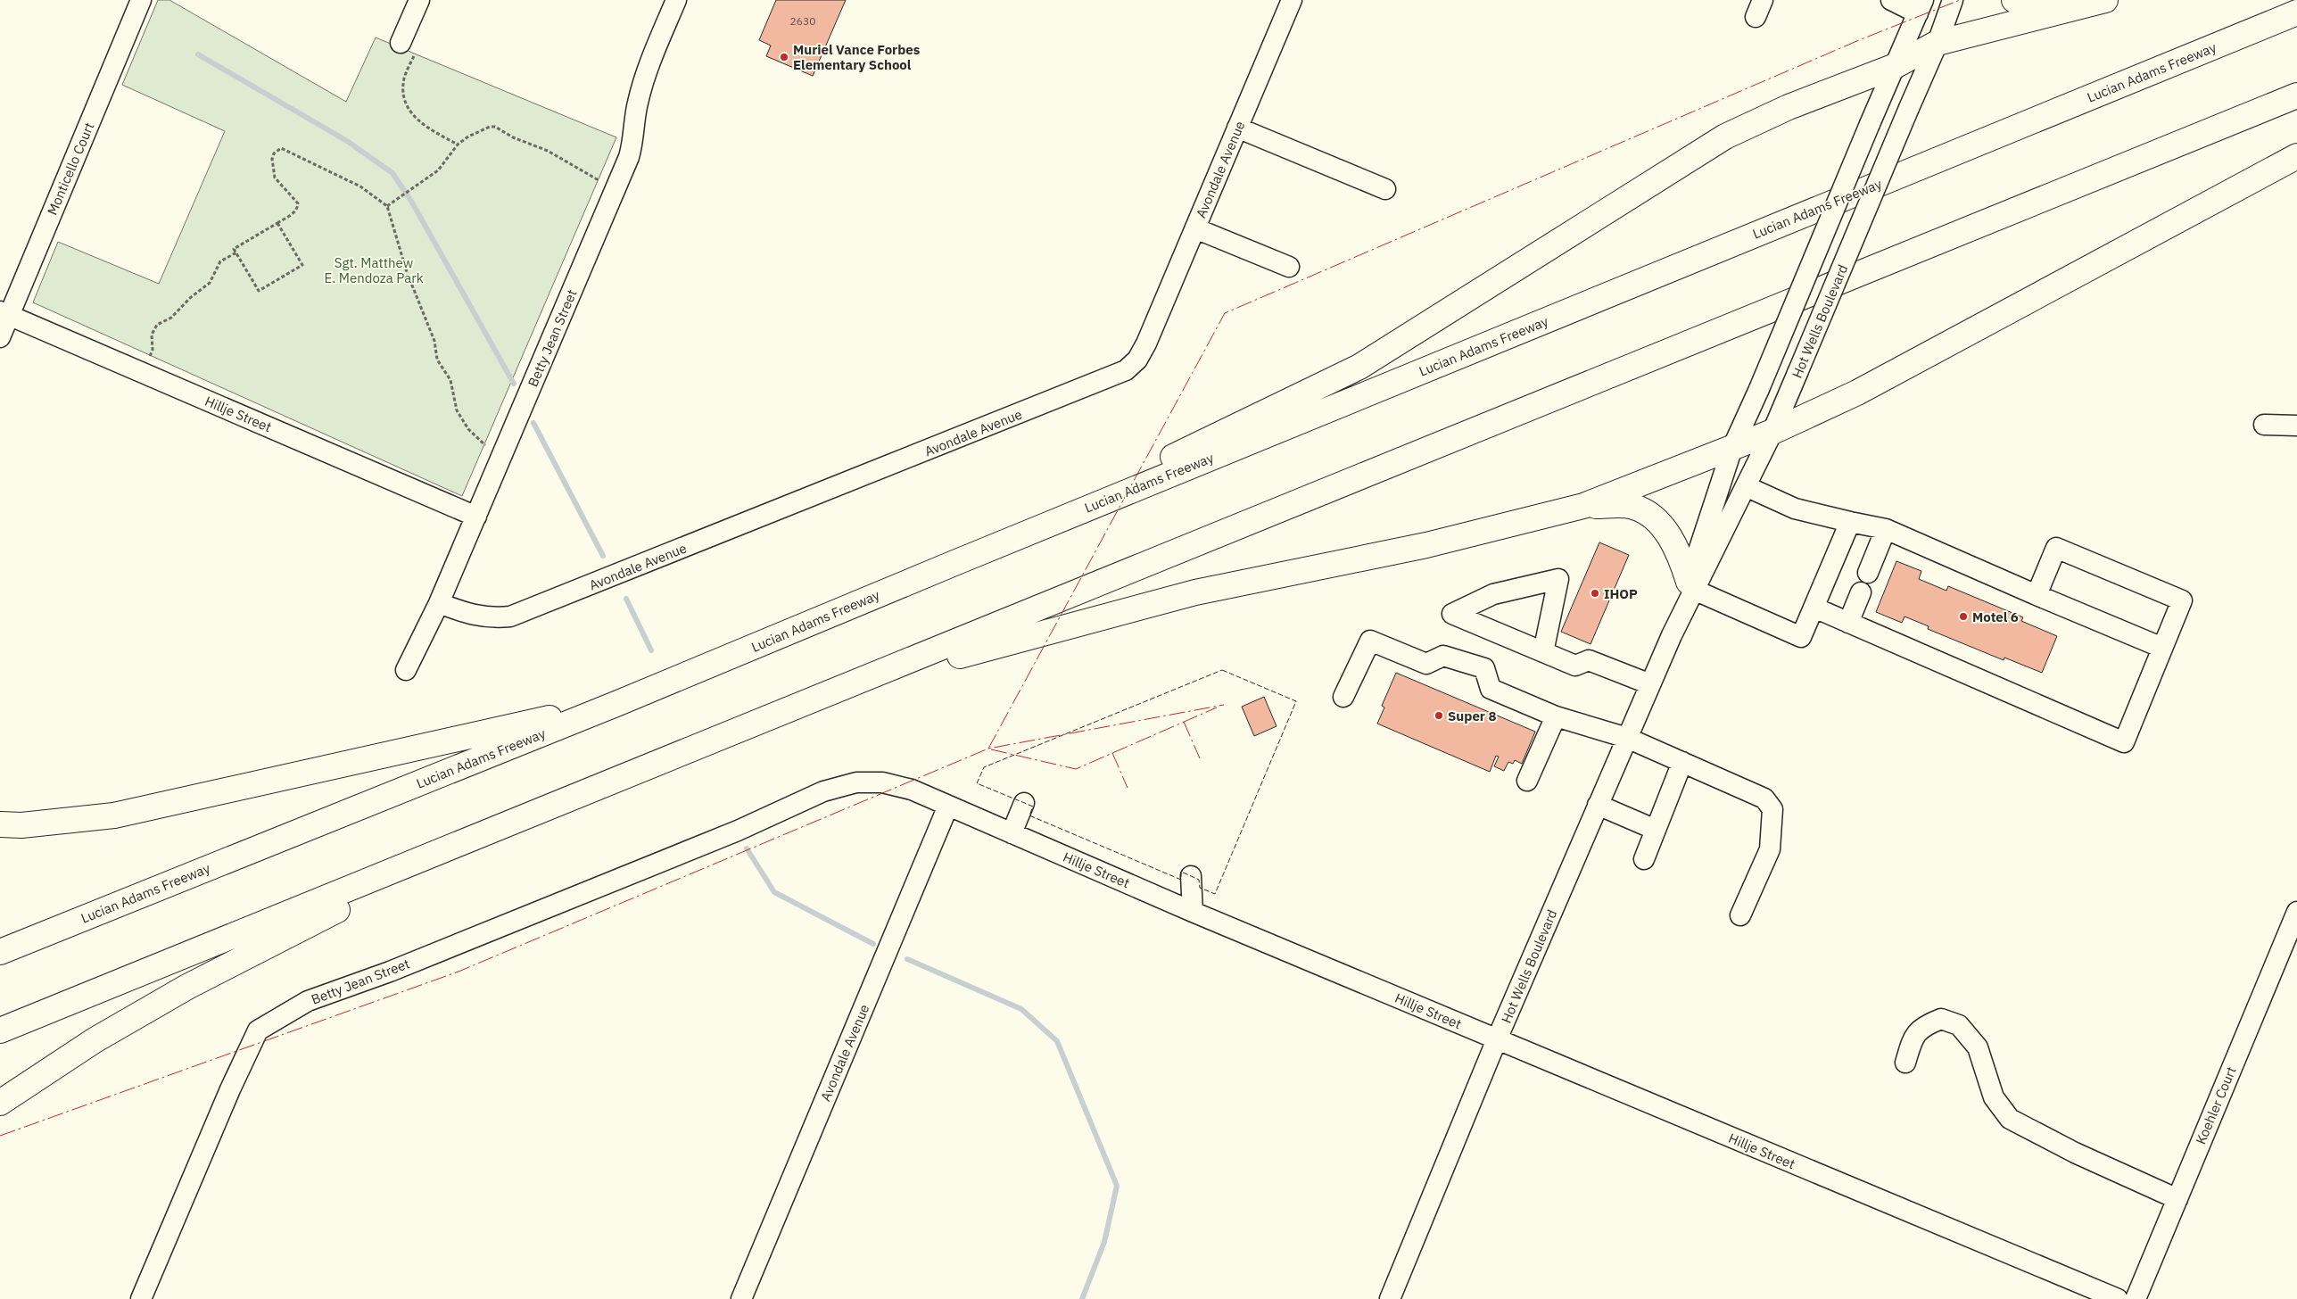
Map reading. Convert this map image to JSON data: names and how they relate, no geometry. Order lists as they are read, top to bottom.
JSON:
{
  "streets": {
    "highway": ["Lucian Adams Freeway"],
    "street": [
      "Monticello Court",
      "Avondale Avenue",
      "Hot Wells Boulevard",
      "Betty Jean Street",
      "Hillje Street",
      "Koehler Court"
    ]
  },
  "crossings": [
    ["Monticello Court", "Hillje Street"],
    ["Avondale Avenue", "Betty Jean Street"],
    ["Avondale Avenue", "Hillje Street"],
    ["Hot Wells Boulevard", "Hillje Street"],
    ["Betty Jean Street", "Hillje Street"]
  ],
  "parks": ["Sgt. Matthew E. Mendoza Park"],
  "places": [
    "Muriel Vance Forbes Elementary School",
    "IHOP",
    "Motel 6",
    "Super 8"
  ],
  "house_numbers": ["2630"]
}
